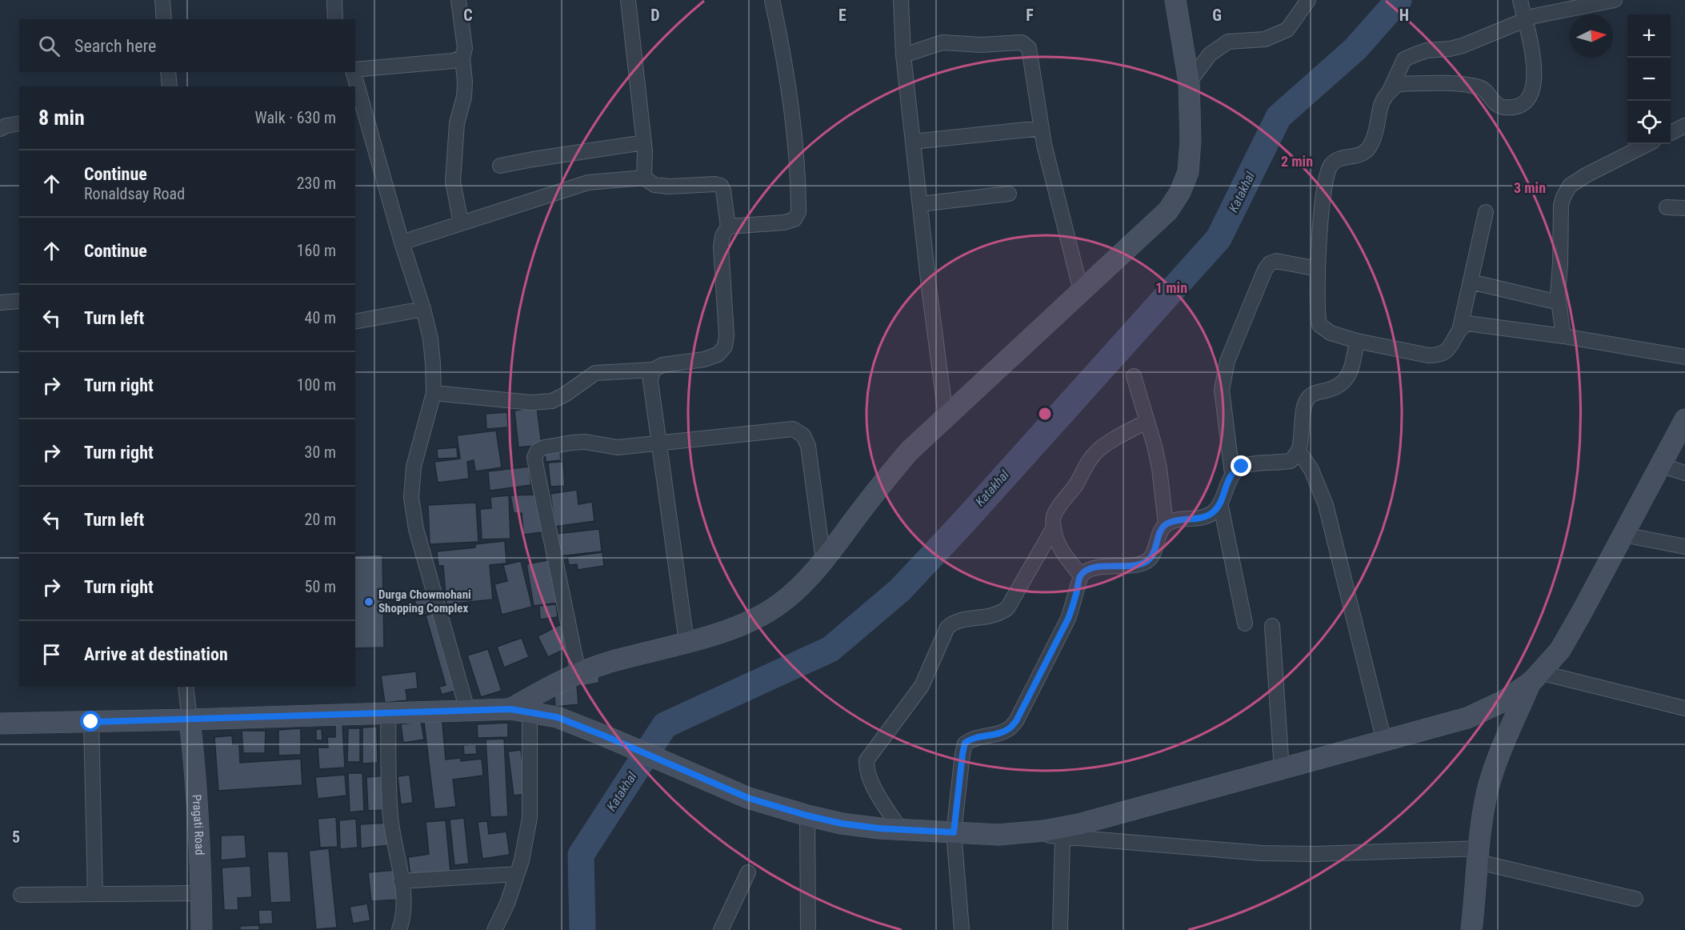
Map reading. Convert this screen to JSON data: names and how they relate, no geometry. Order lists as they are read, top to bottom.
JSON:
{
  "streets": {
    "street": ["Pragati Road"]
  },
  "water": ["Katakhal"],
  "places": ["Durga Chowmohani Shopping Complex"],
  "north": "right",
  "page": {
    "map_buttons": ["+", "−"],
    "search": "Search here",
    "heading": ["8 min", "Walk · 630 m"],
    "list": [
      ["Continue", "Ronaldsay Road", "230 m"],
      ["Continue", "160 m"],
      ["Turn left", "40 m"],
      ["Turn right", "100 m"],
      ["Turn right", "30 m"],
      ["Turn left", "20 m"],
      ["Turn right", "50 m"],
      "Arrive at destination"
    ]
  },
  "grid": {
    "columns": [
      "C",
      "D",
      "E",
      "F",
      "G",
      "H"
    ],
    "rows": ["5"]
  },
  "rings": ["2 min", "3 min", "1 min"]
}
